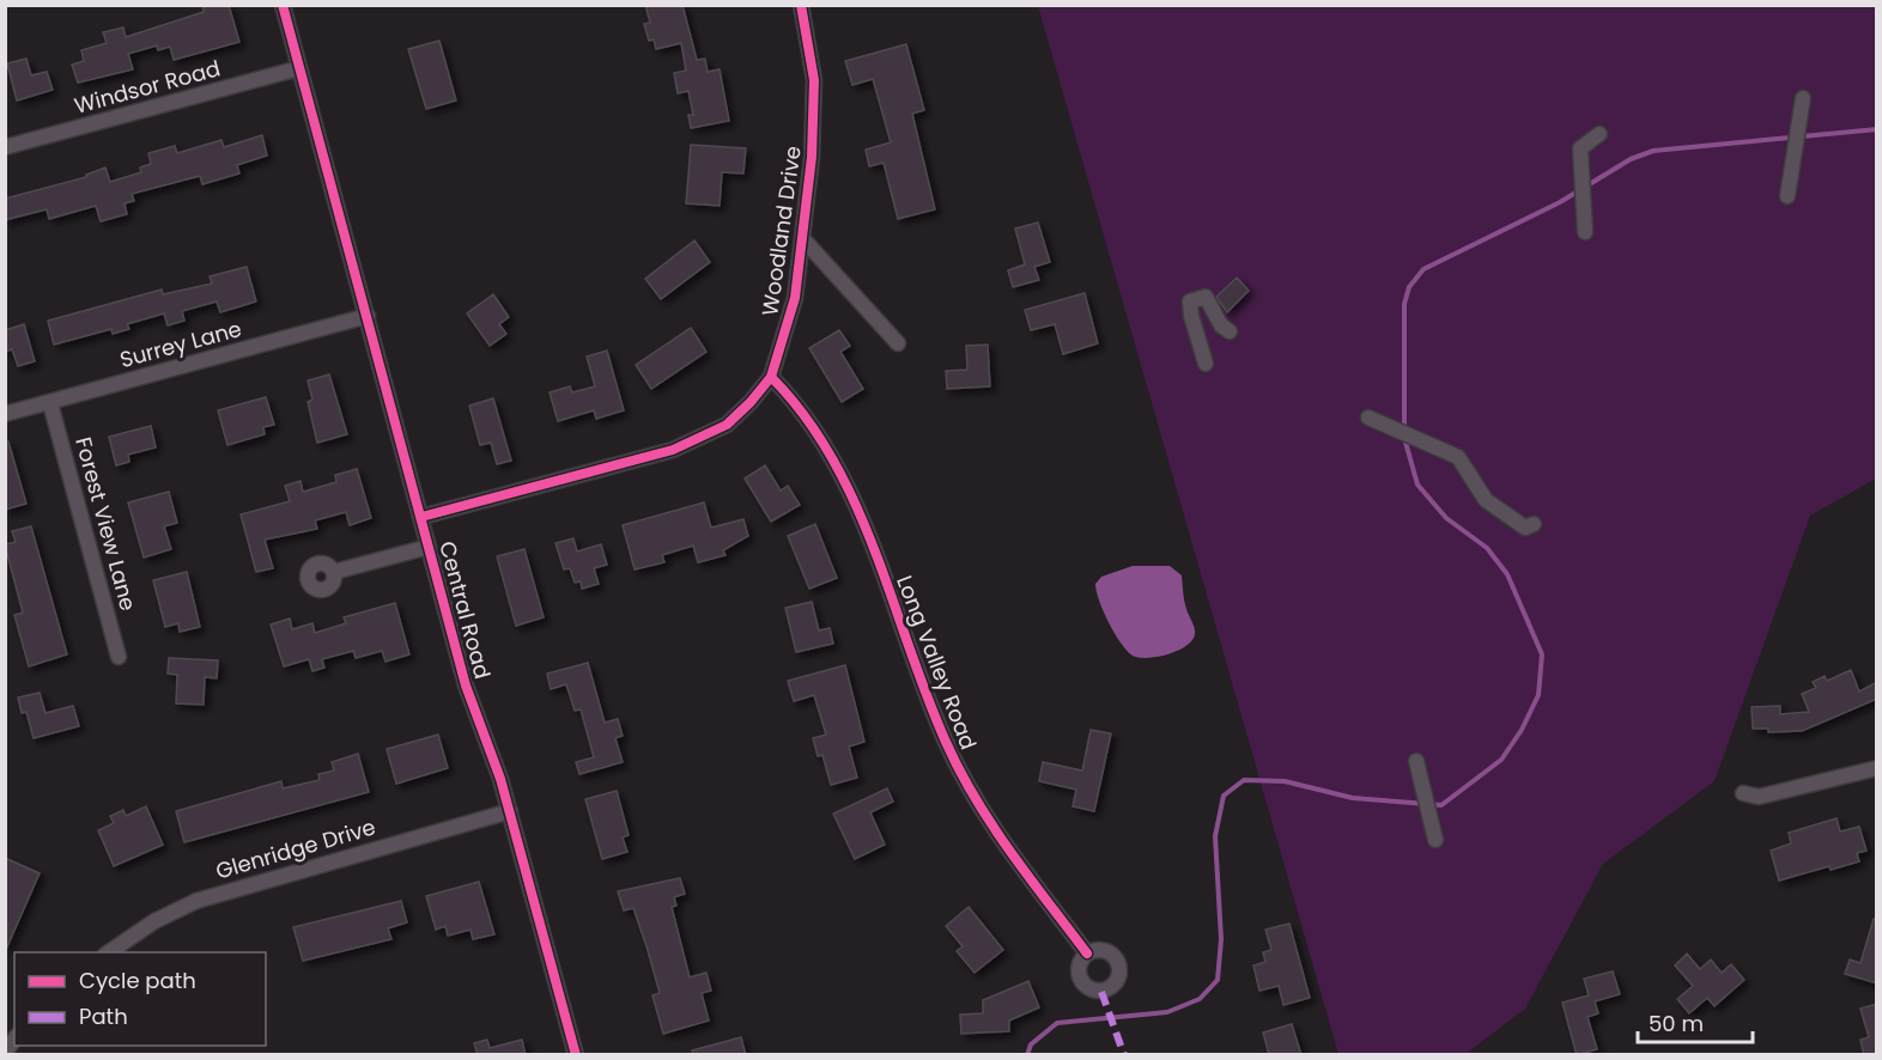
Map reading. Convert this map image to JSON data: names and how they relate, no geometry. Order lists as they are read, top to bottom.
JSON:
{
  "streets": {
    "street": [
      "Windsor Road",
      "Woodland Drive",
      "Surrey Lane",
      "Forest View Lane",
      "Central Road",
      "Long Valley Road",
      "Glenridge Drive"
    ]
  },
  "crossings": [
    ["Windsor Road", "Central Road"],
    ["Woodland Drive", "Central Road"],
    ["Woodland Drive", "Long Valley Road"],
    ["Surrey Lane", "Forest View Lane"],
    ["Surrey Lane", "Central Road"],
    ["Central Road", "Glenridge Drive"]
  ],
  "legend": ["Cycle path", "Path"],
  "scale_bar": "50 m"
}
